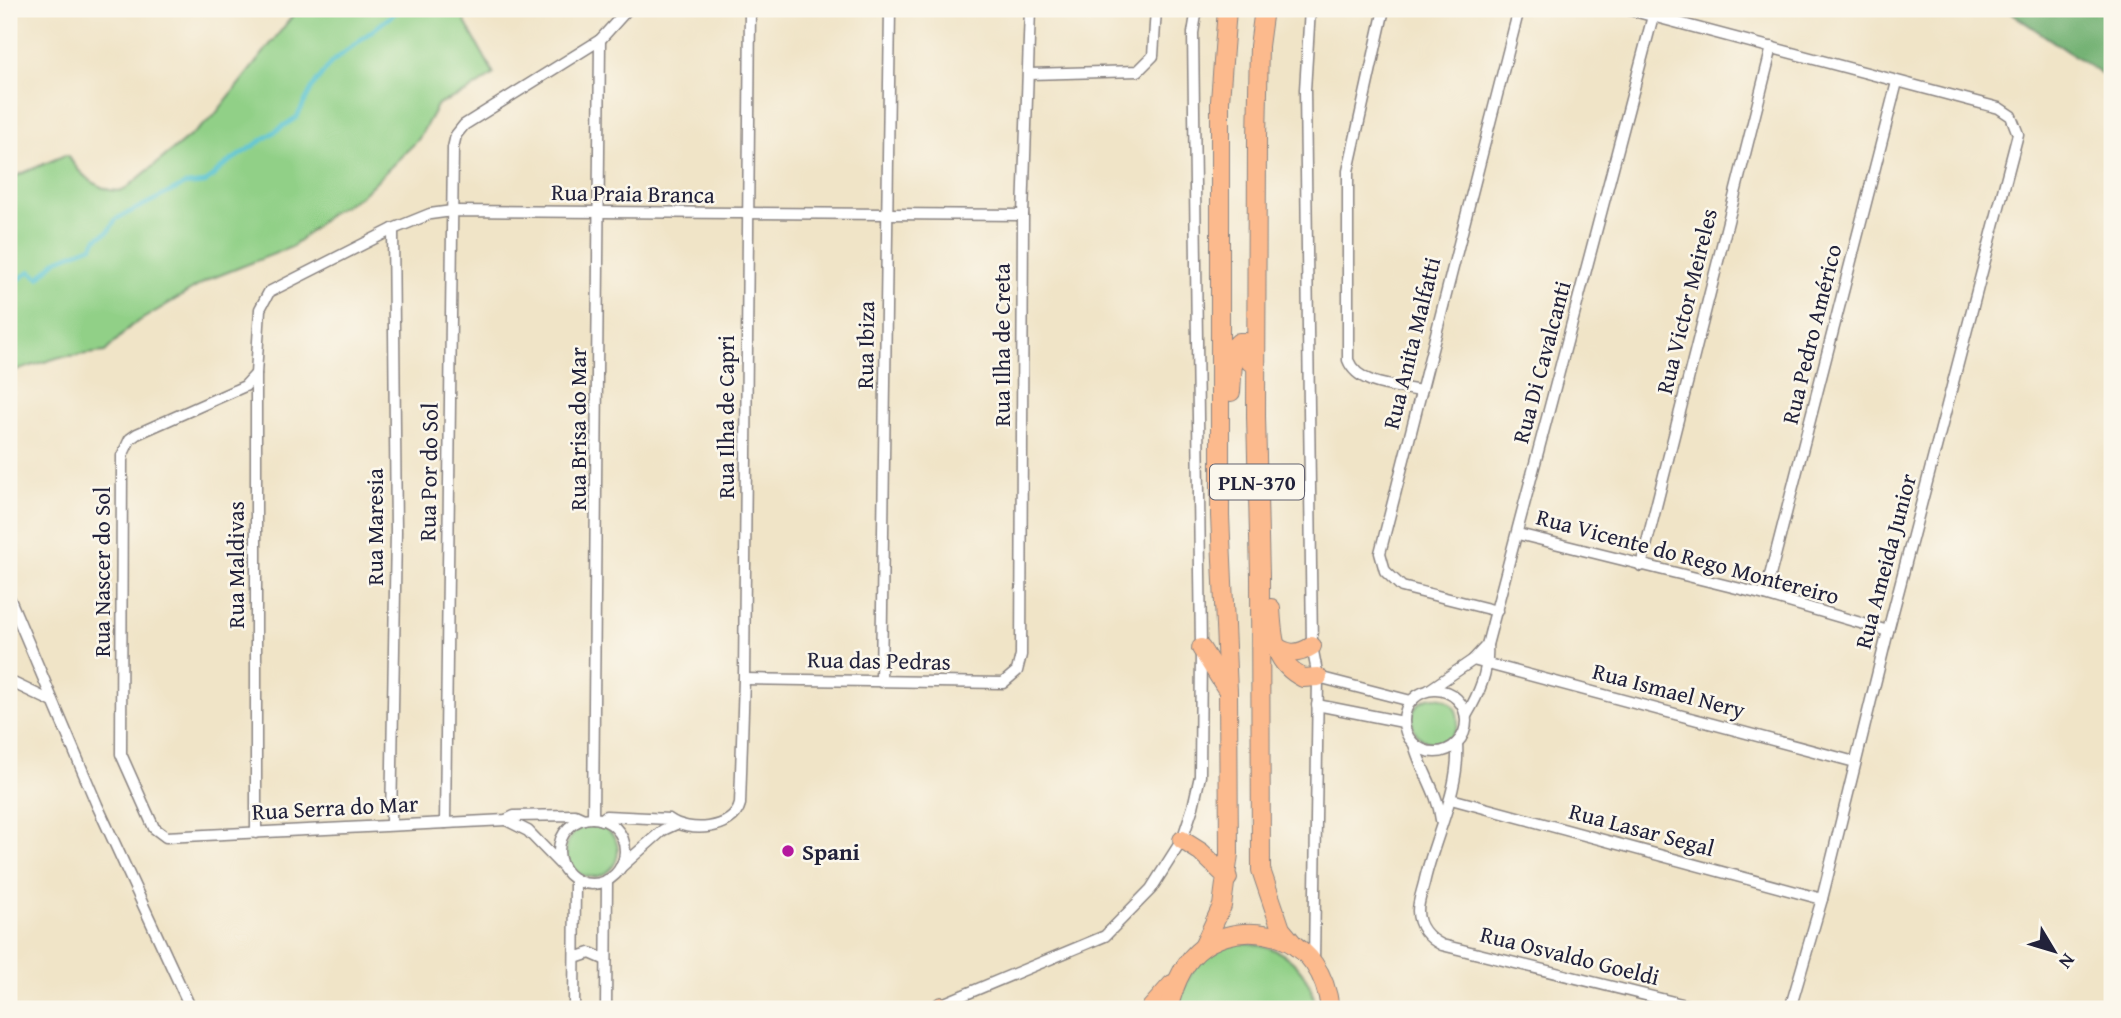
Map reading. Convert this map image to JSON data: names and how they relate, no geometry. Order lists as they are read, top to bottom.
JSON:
{
  "streets": {
    "main road": ["PLN-370"],
    "street": [
      "Rua Praia Branca",
      "Rua Victor Meireles",
      "Rua Pedro Américo",
      "Rua Anita Malfatti",
      "Rua Ibiza",
      "Rua Ilha de Creta",
      "Rua Di Cavalcanti",
      "Rua Ilha de Capri",
      "Rua Brisa do Mar",
      "Rua Por do Sol",
      "Rua Maresia",
      "Rua Vicente do Rego Montereiro",
      "Rua Ameida Junior",
      "Rua Maldivas",
      "Rua Nascer do Sol",
      "Rua das Pedras",
      "Rua Ismael Nery",
      "Rua Serra do Mar",
      "Rua Lasar Segal",
      "Rua Osvaldo Goeldi"
    ]
  },
  "crossings": [
    ["Rua Praia Branca", "Rua Ibiza"],
    ["Rua Praia Branca", "Rua Ilha de Creta"],
    ["Rua Praia Branca", "Rua Ilha de Capri"],
    ["Rua Praia Branca", "Rua Brisa do Mar"],
    ["Rua Praia Branca", "Rua Por do Sol"],
    ["Rua Praia Branca", "Rua Maresia"],
    ["Rua Praia Branca", "Rua Maldivas"],
    ["Rua Victor Meireles", "Rua Vicente do Rego Montereiro"],
    ["Rua Pedro Américo", "Rua Vicente do Rego Montereiro"],
    ["Rua Pedro Américo", "Rua Ameida Junior"],
    ["Rua Anita Malfatti", "Rua Di Cavalcanti"],
    ["Rua Ibiza", "Rua das Pedras"],
    ["Rua Ilha de Creta", "Rua das Pedras"],
    ["Rua Di Cavalcanti", "Rua Vicente do Rego Montereiro"],
    ["Rua Di Cavalcanti", "Rua Ismael Nery"],
    ["Rua Ilha de Capri", "Rua das Pedras"],
    ["Rua Ilha de Capri", "Rua Serra do Mar"],
    ["Rua Brisa do Mar", "Rua Por do Sol"],
    ["Rua Brisa do Mar", "Rua Serra do Mar"],
    ["Rua Por do Sol", "Rua Serra do Mar"],
    ["Rua Maresia", "Rua Serra do Mar"],
    ["Rua Vicente do Rego Montereiro", "Rua Ameida Junior"],
    ["Rua Ameida Junior", "Rua Ismael Nery"],
    ["Rua Ameida Junior", "Rua Lasar Segal"],
    ["Rua Maldivas", "Rua Nascer do Sol"],
    ["Rua Maldivas", "Rua Serra do Mar"],
    ["Rua Nascer do Sol", "Rua Serra do Mar"]
  ],
  "places": ["Spani"],
  "north": "bottom right"
}
